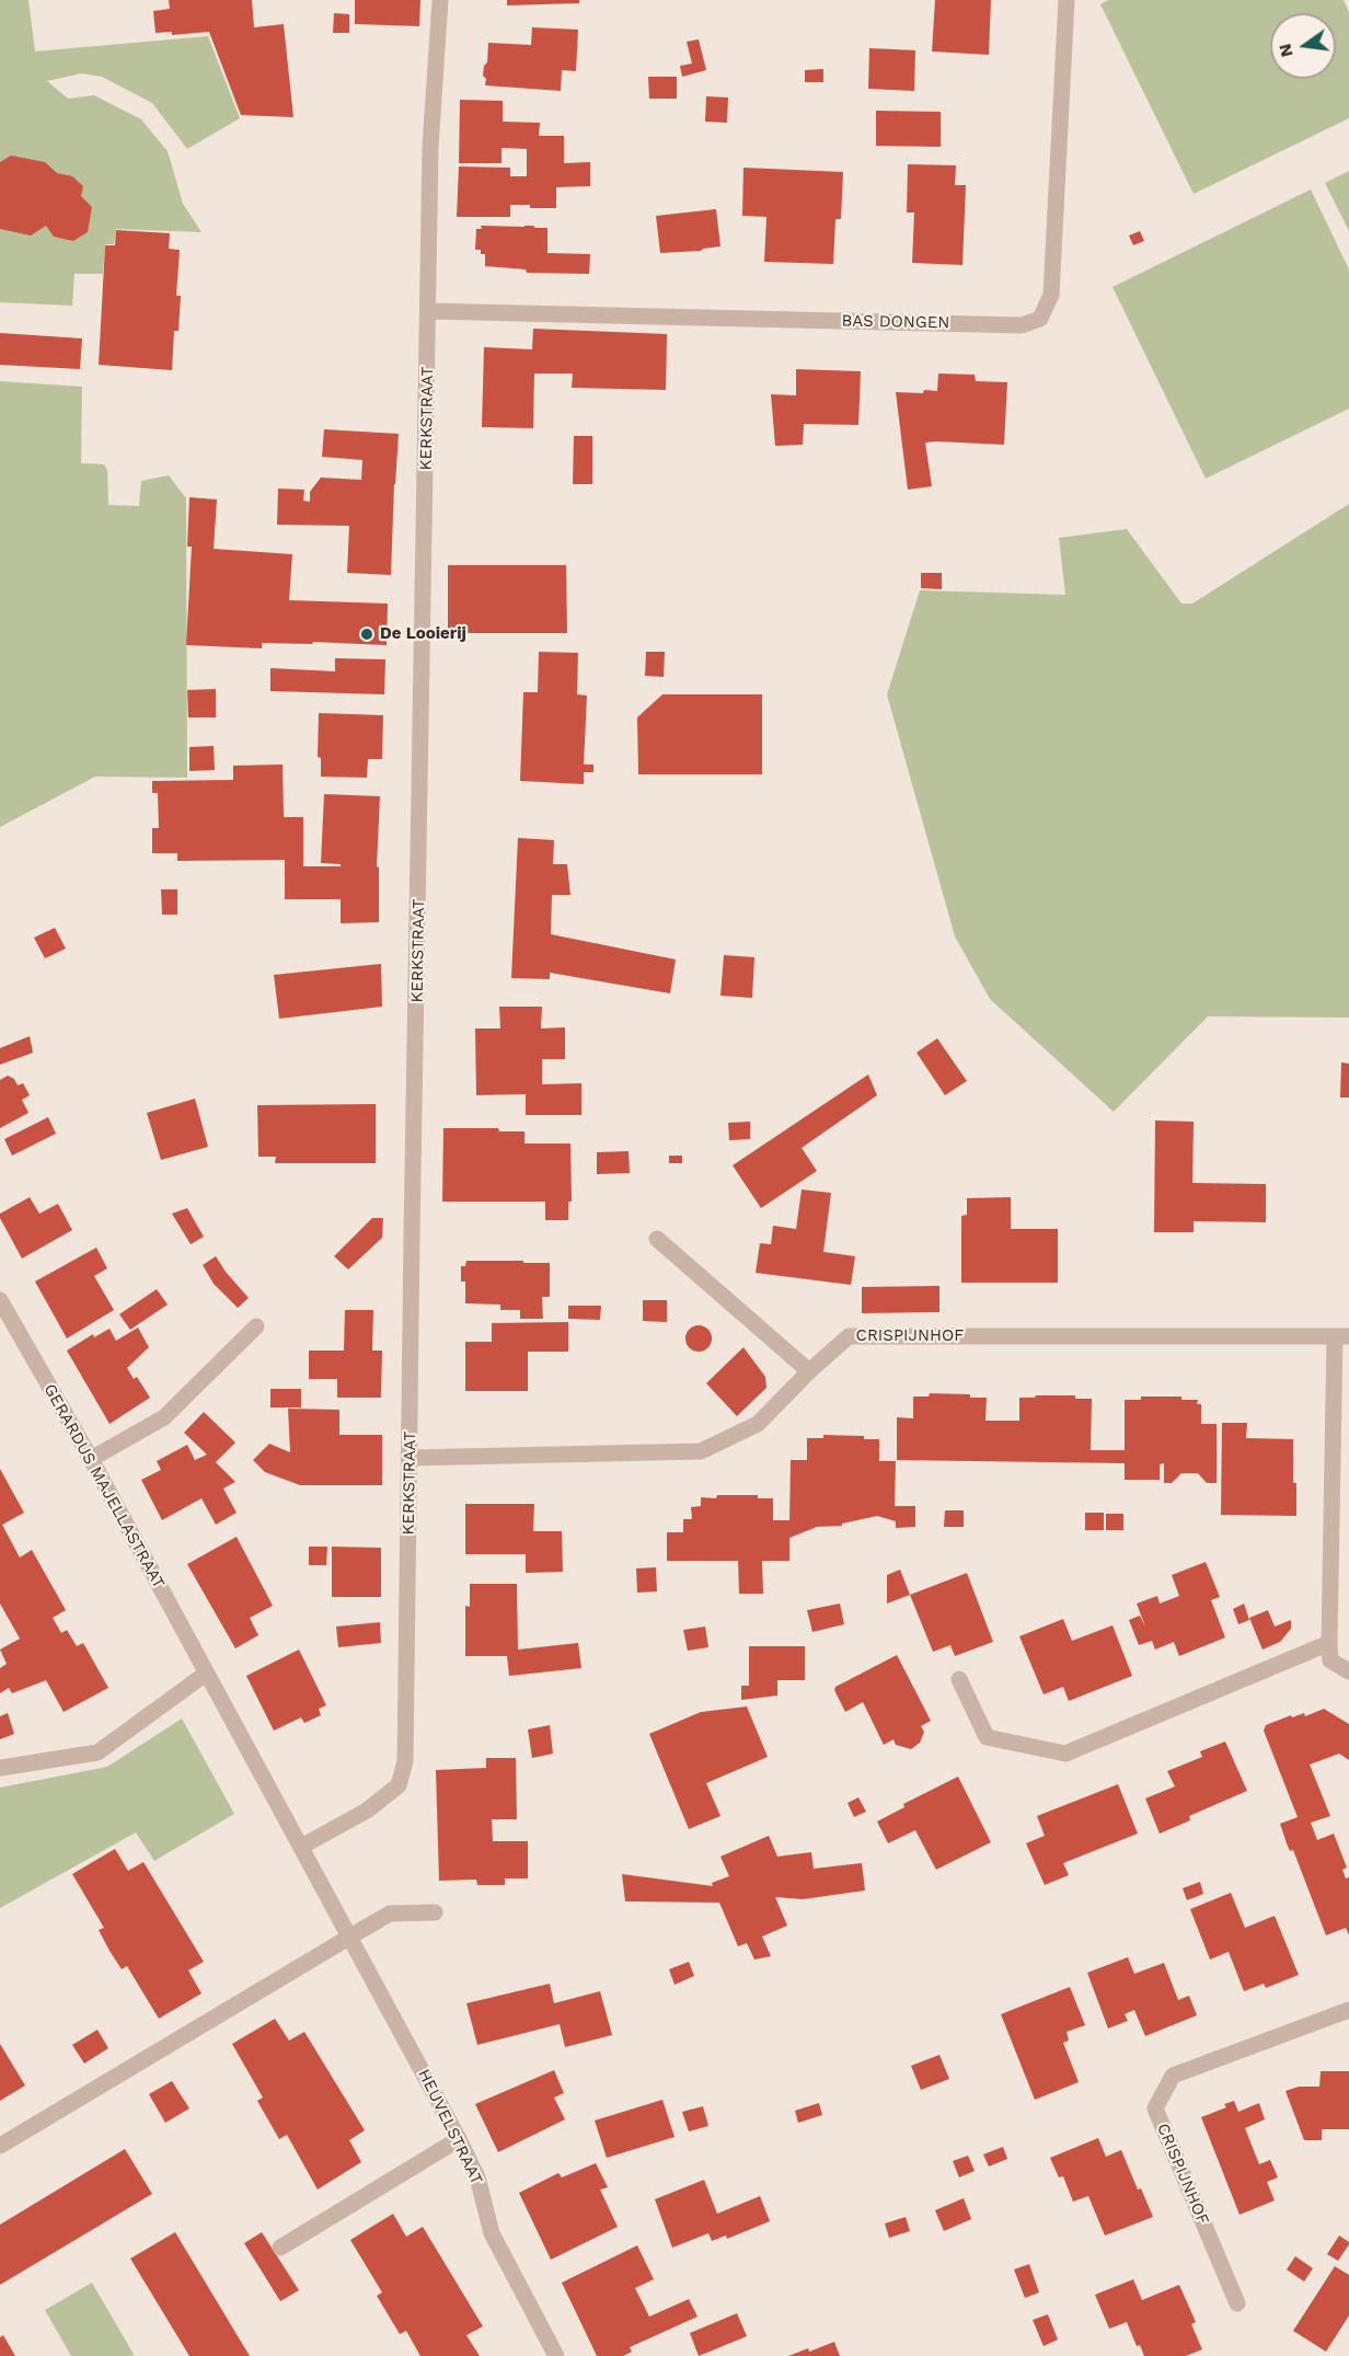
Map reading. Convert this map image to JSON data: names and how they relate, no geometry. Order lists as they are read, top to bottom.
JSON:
{
  "streets": {
    "street": [
      "BAS DONGEN",
      "KERKSTRAAT",
      "CRISPIJNHOF",
      "GERARDUS MAJELLASTRAAT",
      "HEUVELSTRAAT"
    ]
  },
  "crossings": [
    ["BAS DONGEN", "KERKSTRAAT"],
    ["KERKSTRAAT", "CRISPIJNHOF"],
    ["KERKSTRAAT", "HEUVELSTRAAT"],
    ["GERARDUS MAJELLASTRAAT", "HEUVELSTRAAT"]
  ],
  "places": ["De Looierij"],
  "north": "left"
}
